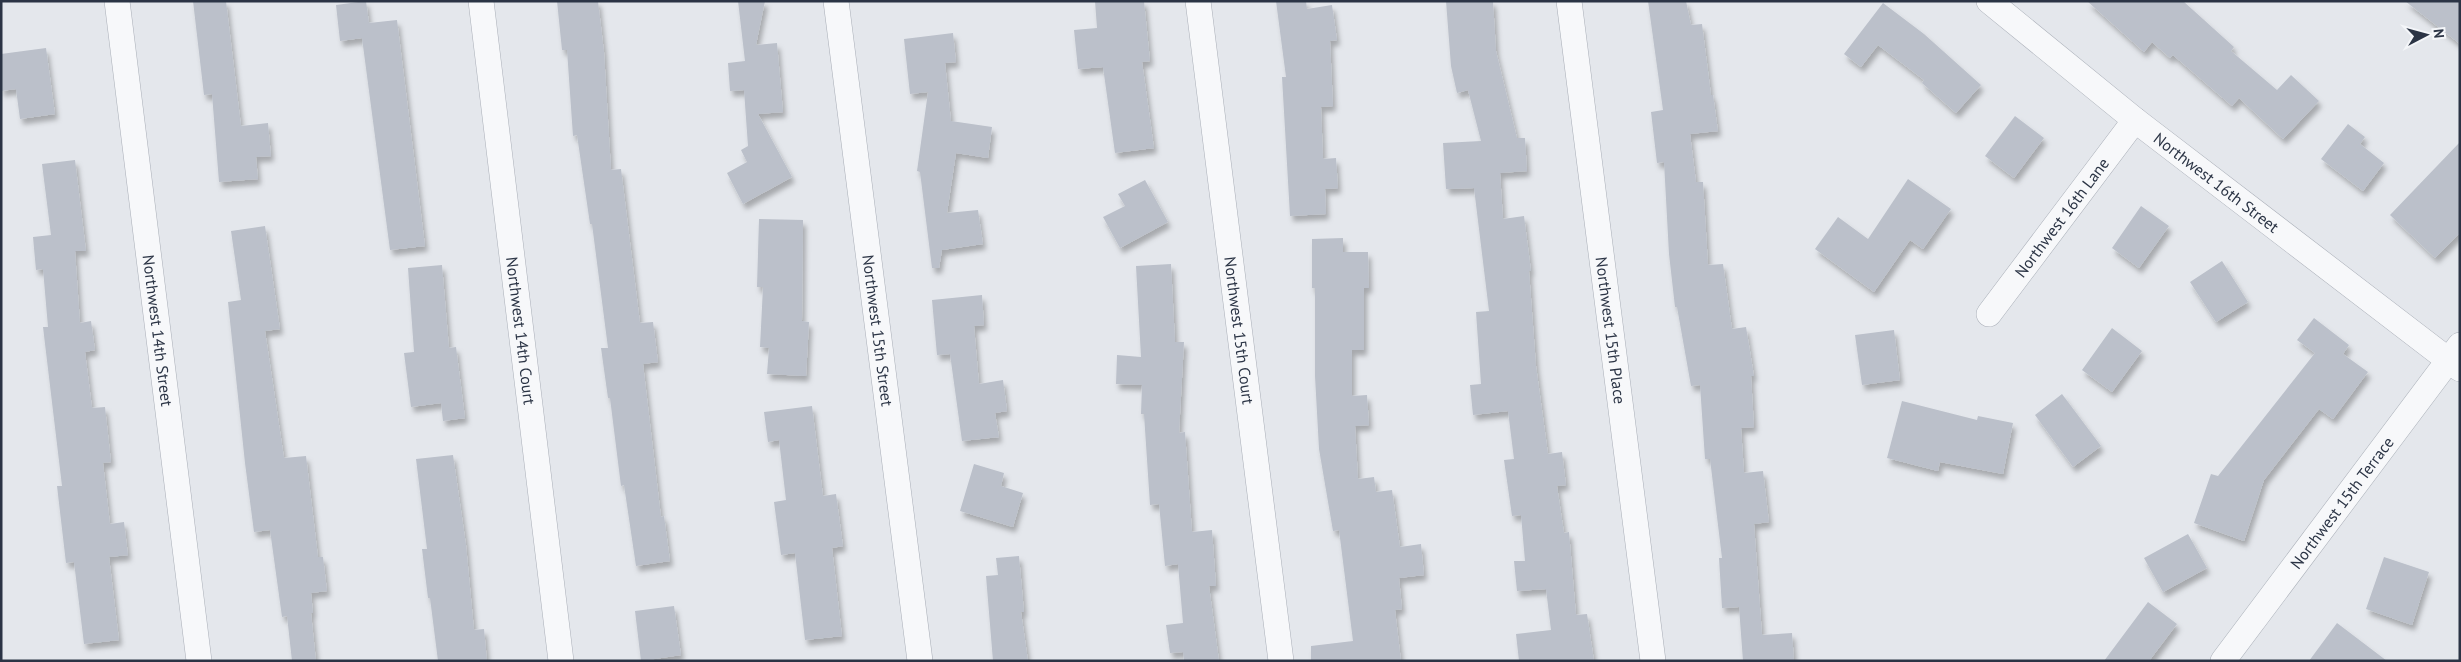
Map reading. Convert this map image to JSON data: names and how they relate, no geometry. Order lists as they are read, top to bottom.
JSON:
{
  "streets": {
    "street": [
      "Northwest 16th Street",
      "Northwest 16th Lane",
      "Northwest 14th Street",
      "Northwest 14th Court",
      "Northwest 15th Street",
      "Northwest 15th Court",
      "Northwest 15th Place",
      "Northwest 15th Terrace"
    ]
  },
  "crossings": [
    ["Northwest 16th Street", "Northwest 16th Lane"],
    ["Northwest 16th Street", "Northwest 15th Terrace"]
  ],
  "north": "right"
}
